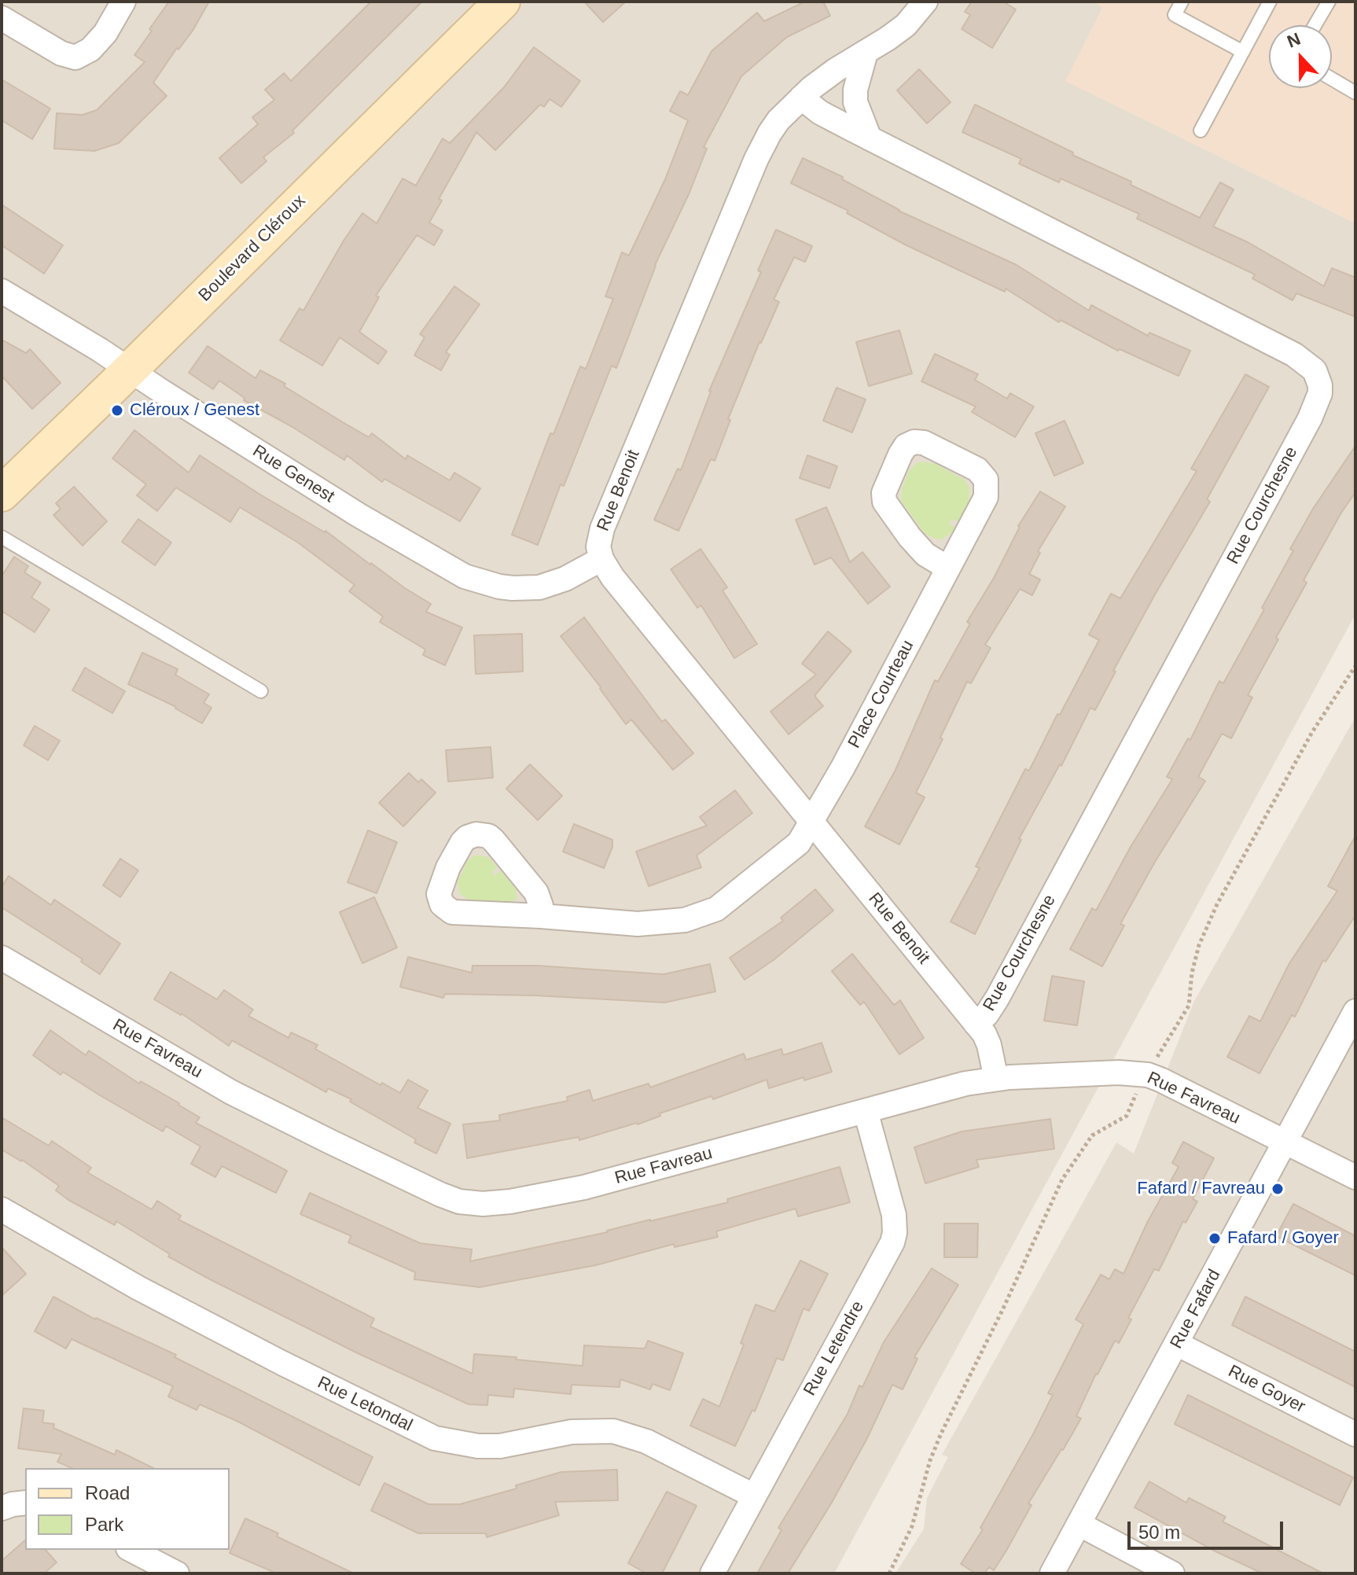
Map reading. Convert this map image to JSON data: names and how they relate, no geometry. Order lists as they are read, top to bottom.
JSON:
{
  "streets": {
    "street": [
      "Boulevard Cléroux",
      "Rue Genest",
      "Rue Benoit",
      "Rue Courchesne",
      "Place Courteau",
      "Rue Favreau",
      "Rue Fafard",
      "Rue Letendre",
      "Rue Goyer",
      "Rue Letondal"
    ]
  },
  "crossings": [
    ["Boulevard Cléroux", "Rue Genest"],
    ["Rue Genest", "Rue Benoit"],
    ["Rue Benoit", "Rue Courchesne"],
    ["Rue Benoit", "Place Courteau"],
    ["Rue Courchesne", "Rue Favreau"],
    ["Rue Favreau", "Rue Fafard"],
    ["Rue Favreau", "Rue Letendre"],
    ["Rue Fafard", "Rue Goyer"],
    ["Rue Letendre", "Rue Letondal"]
  ],
  "places": ["Cléroux / Genest", "Fafard / Favreau", "Fafard / Goyer"],
  "legend": ["Road", "Park"],
  "scale_bar": "50 m",
  "north": "top"
}
